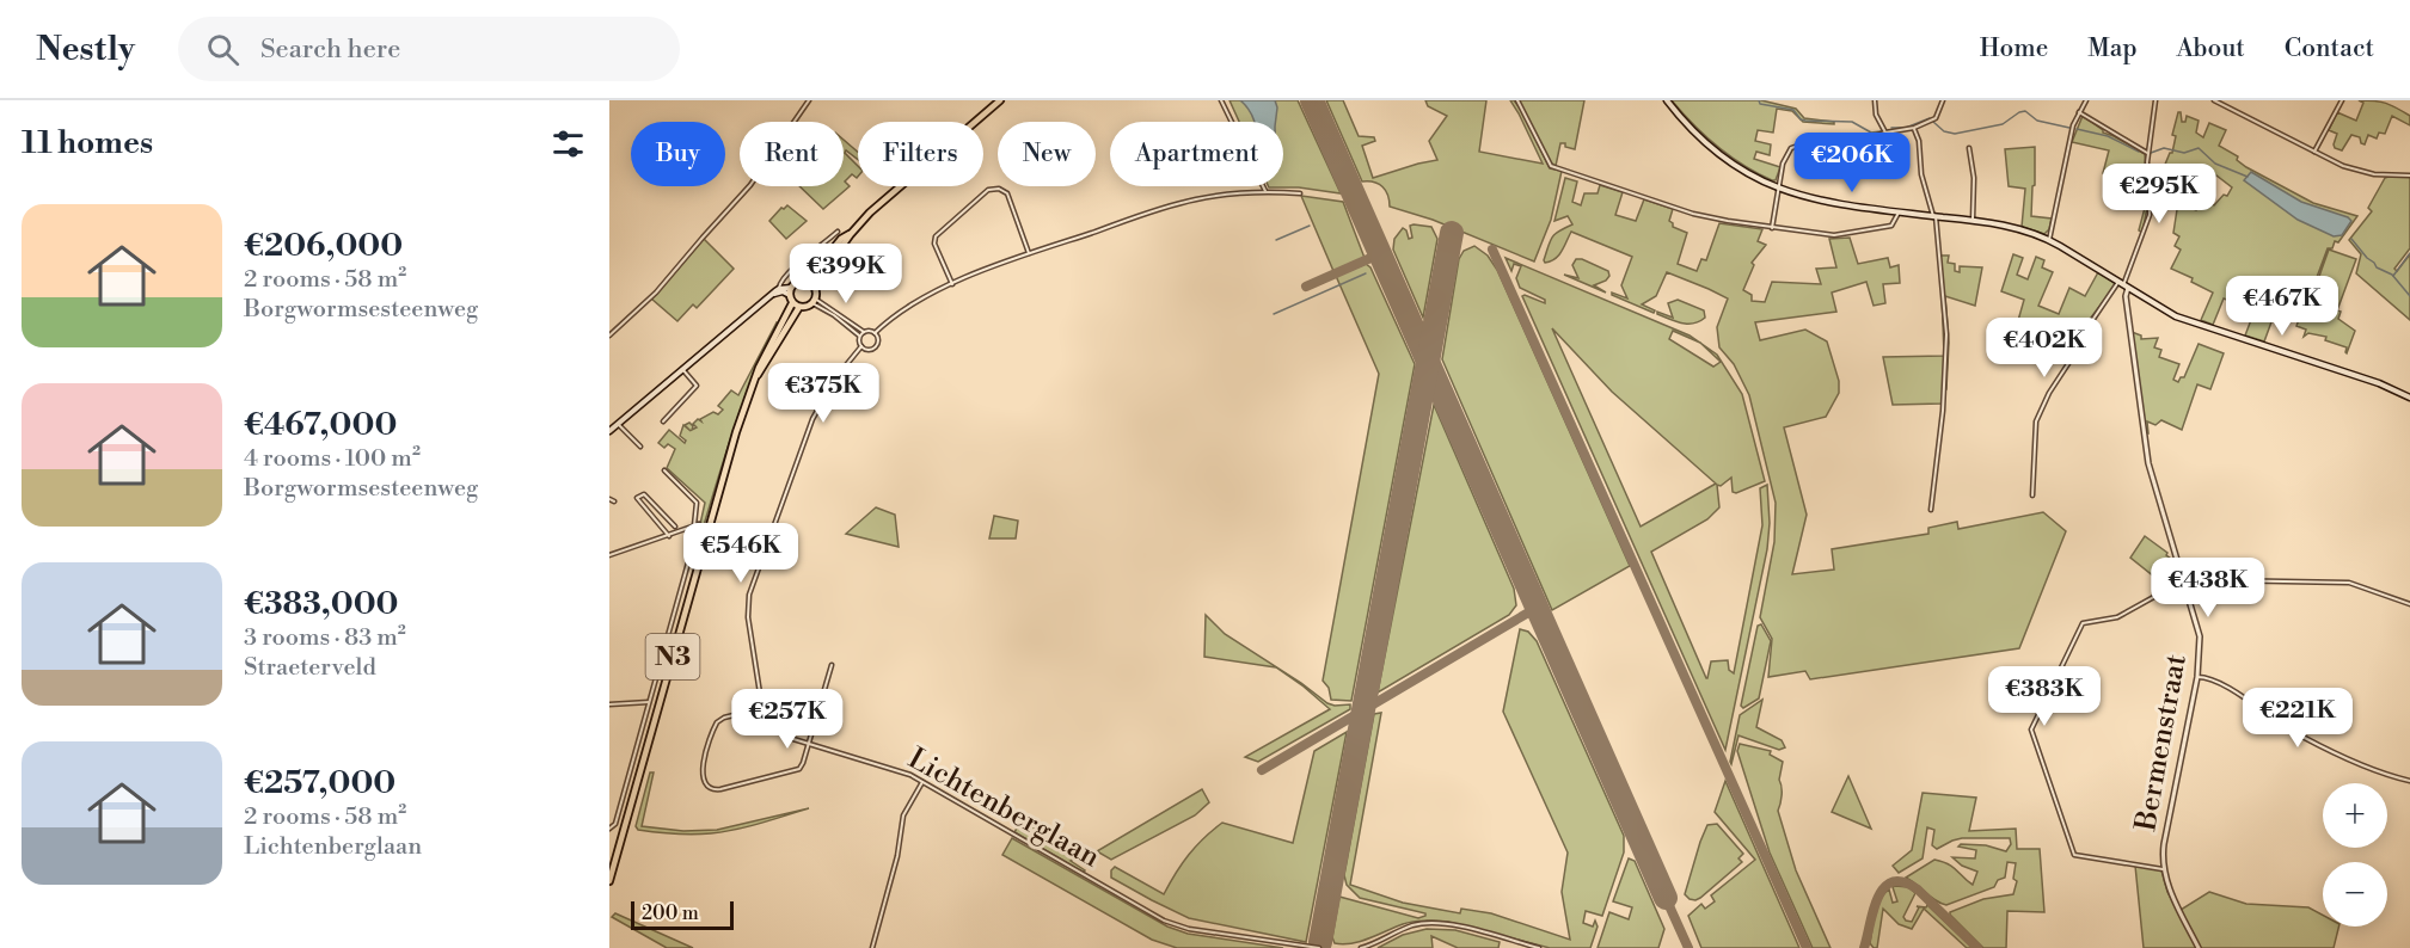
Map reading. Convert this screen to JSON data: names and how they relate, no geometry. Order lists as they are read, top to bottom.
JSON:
{
  "streets": {
    "main road": ["N3"],
    "street": ["Bermenstraat", "Lichtenberglaan"]
  },
  "scale_bar": "200 m",
  "page": {
    "header": "Nestly",
    "search": "Search here",
    "nav": [
      "Home",
      "Map",
      "About",
      "Contact"
    ],
    "heading": "11 homes",
    "chip": [
      "Buy",
      "Rent",
      "Filters",
      "New",
      "Apartment"
    ],
    "price": [
      "€206K",
      "€295K",
      "€399K",
      "€467K",
      "€402K",
      "€375K",
      "€546K",
      "€438K",
      "€383K",
      "€221K",
      "€257K"
    ],
    "list": [
      {
        "name": "€206,000",
        "note": "2 rooms · 58 m² · Borgwormsesteenweg"
      },
      {
        "name": "€467,000",
        "note": "4 rooms · 100 m² · Borgwormsesteenweg"
      },
      {
        "name": "€383,000",
        "note": "3 rooms · 83 m² · Straeterveld"
      },
      {
        "name": "€257,000",
        "note": "2 rooms · 58 m² · Lichtenberglaan"
      }
    ],
    "map_buttons": ["+", "−"],
    "scale": "200 m"
  }
}
